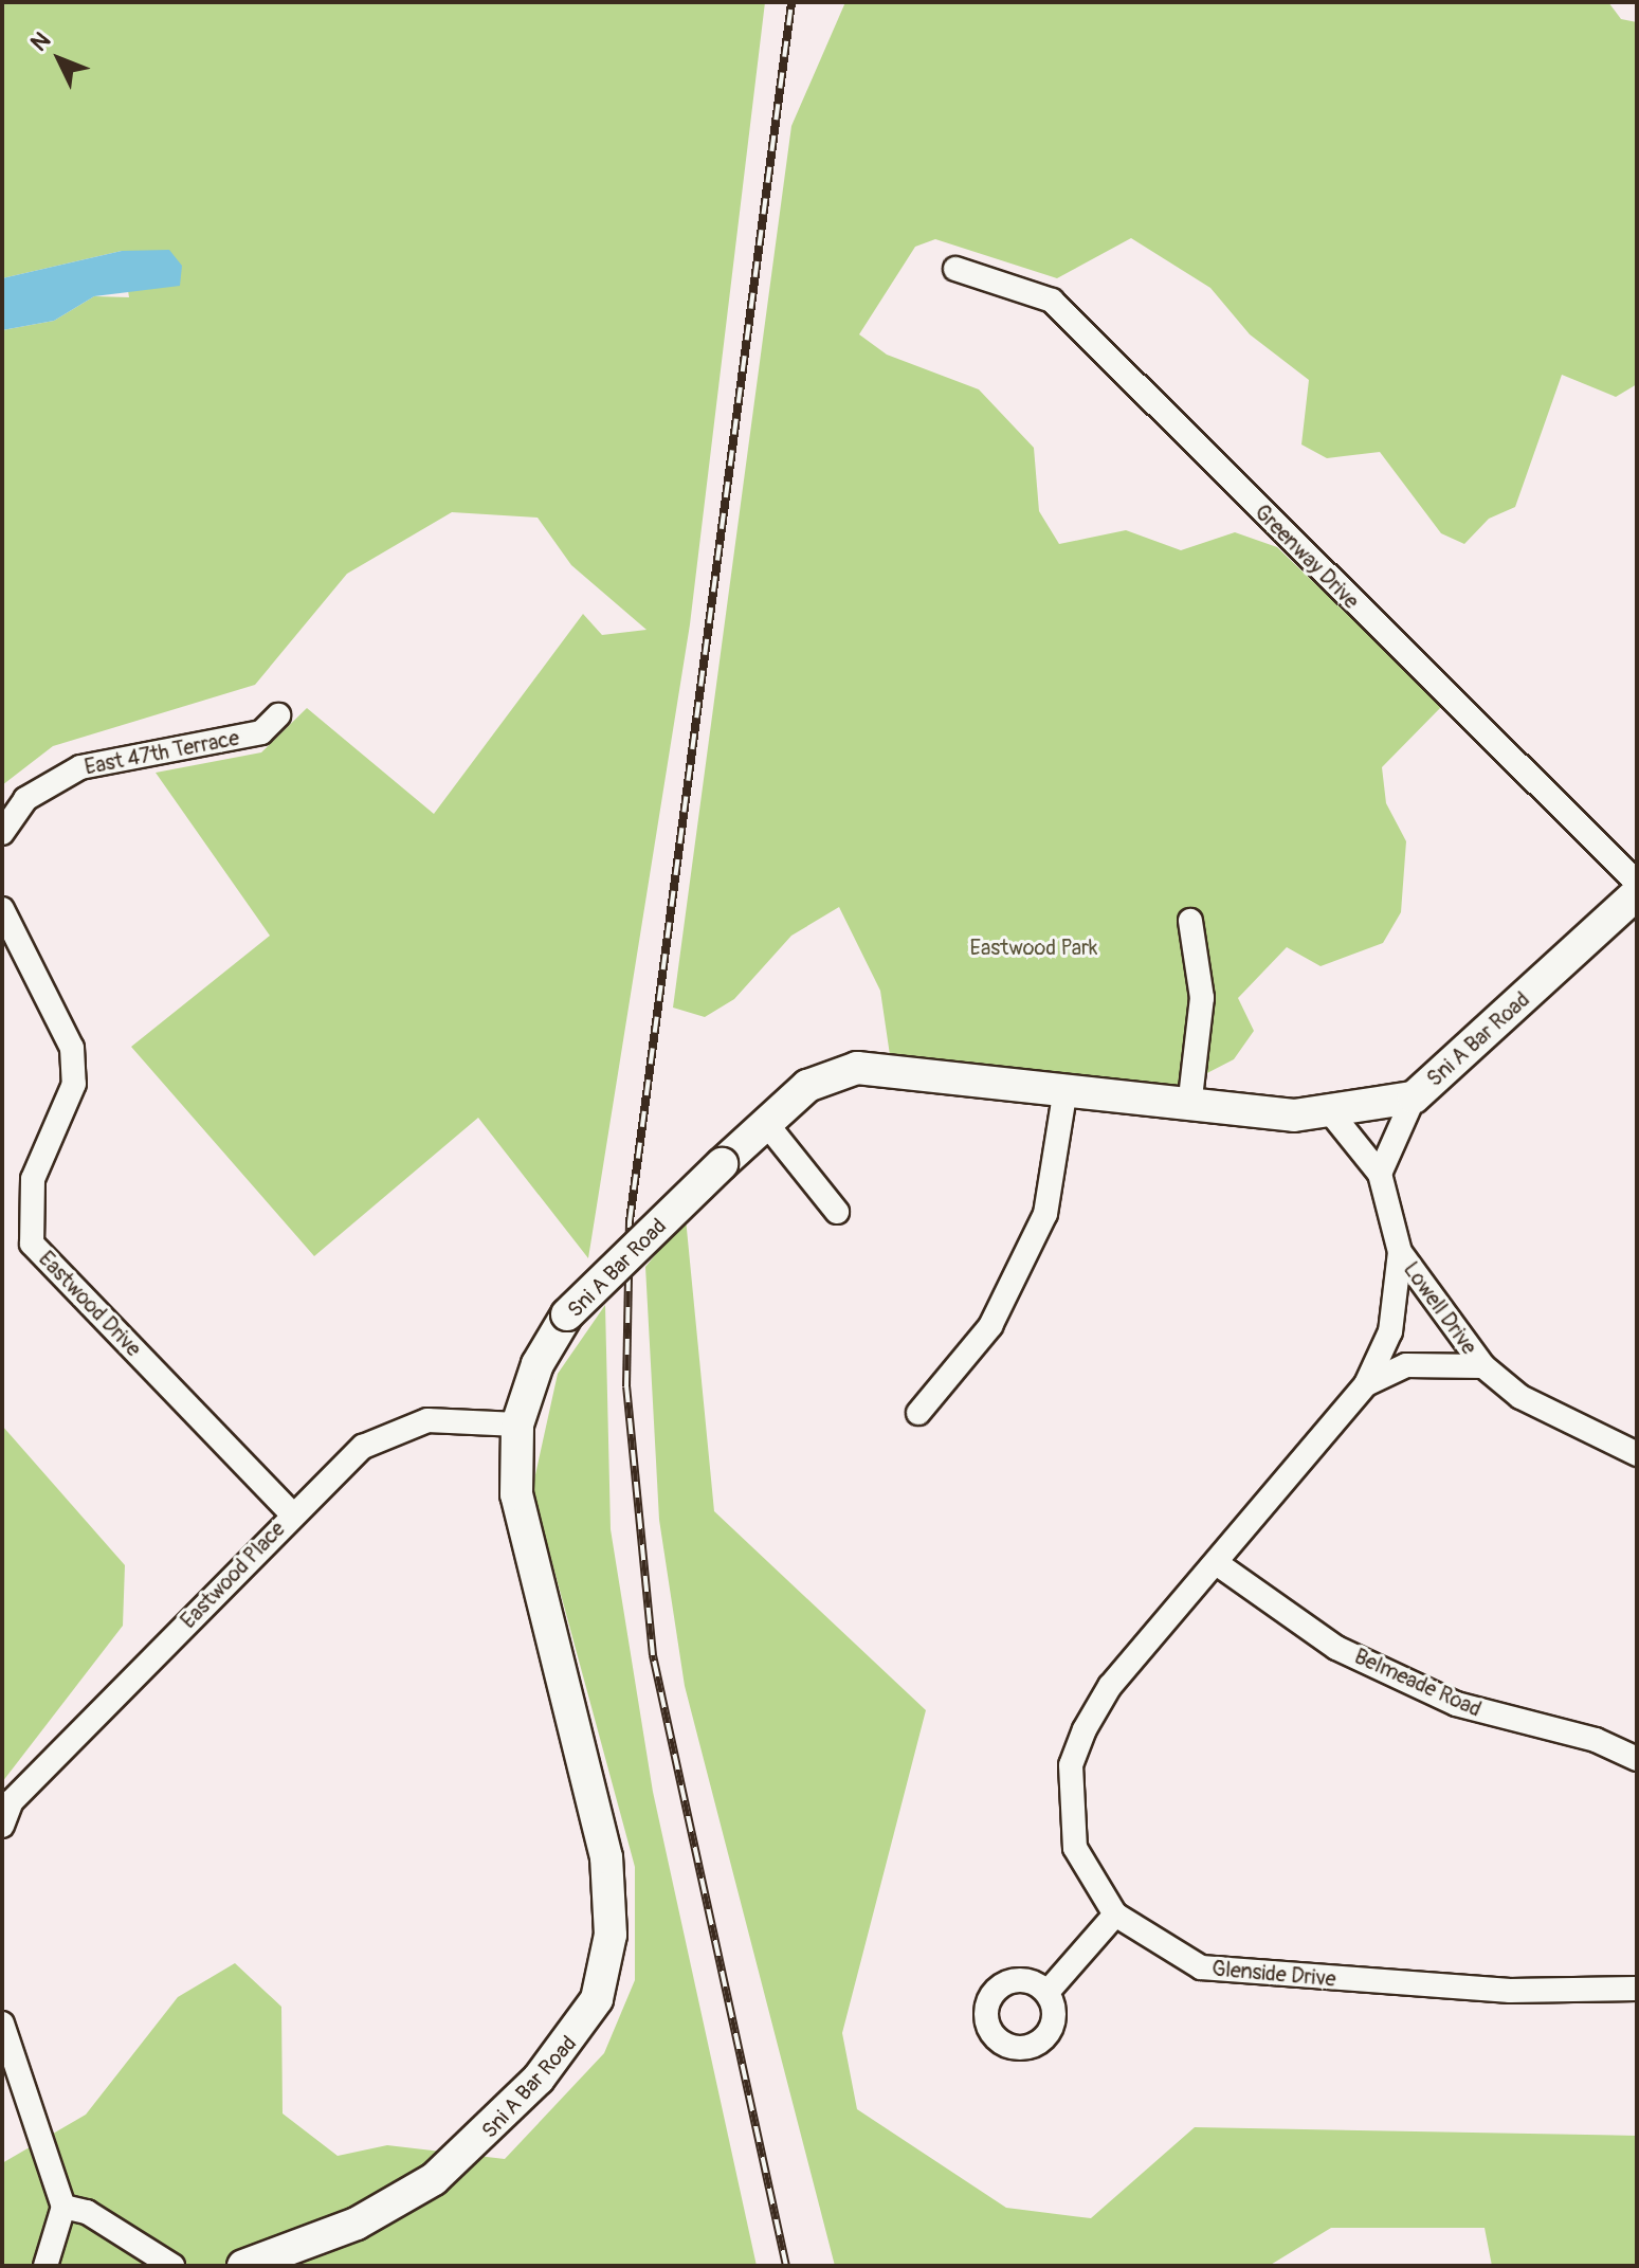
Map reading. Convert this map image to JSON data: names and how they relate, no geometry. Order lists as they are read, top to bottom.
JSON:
{
  "streets": {
    "street": [
      "Greenway Drive",
      "East 47th Terrace",
      "Sni A Bar Road",
      "Eastwood Drive",
      "Lowell Drive",
      "Eastwood Place",
      "Belmeade Road",
      "Glenside Drive"
    ]
  },
  "crossings": [
    ["Sni A Bar Road", "Lowell Drive"],
    ["Sni A Bar Road", "Eastwood Place"],
    ["Eastwood Drive", "Eastwood Place"],
    ["Lowell Drive", "Glenside Drive"],
    ["Belmeade Road", "Glenside Drive"]
  ],
  "parks": ["Eastwood Park"],
  "north": "top left"
}
